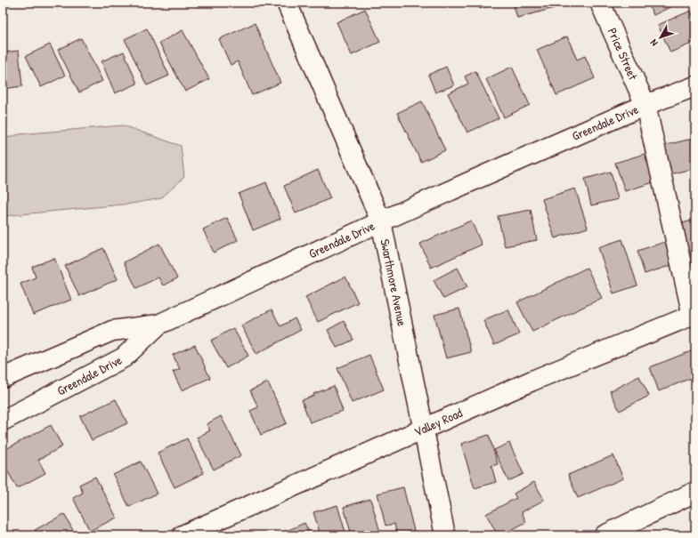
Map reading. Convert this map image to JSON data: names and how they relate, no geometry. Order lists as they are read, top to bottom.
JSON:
{
  "streets": {
    "street": [
      "Price Street",
      "Greendale Drive",
      "Swarthmore Avenue",
      "Valley Road"
    ]
  },
  "crossings": [
    ["Price Street", "Greendale Drive"],
    ["Price Street", "Valley Road"],
    ["Greendale Drive", "Swarthmore Avenue"],
    ["Swarthmore Avenue", "Valley Road"]
  ],
  "north": "bottom left"
}
